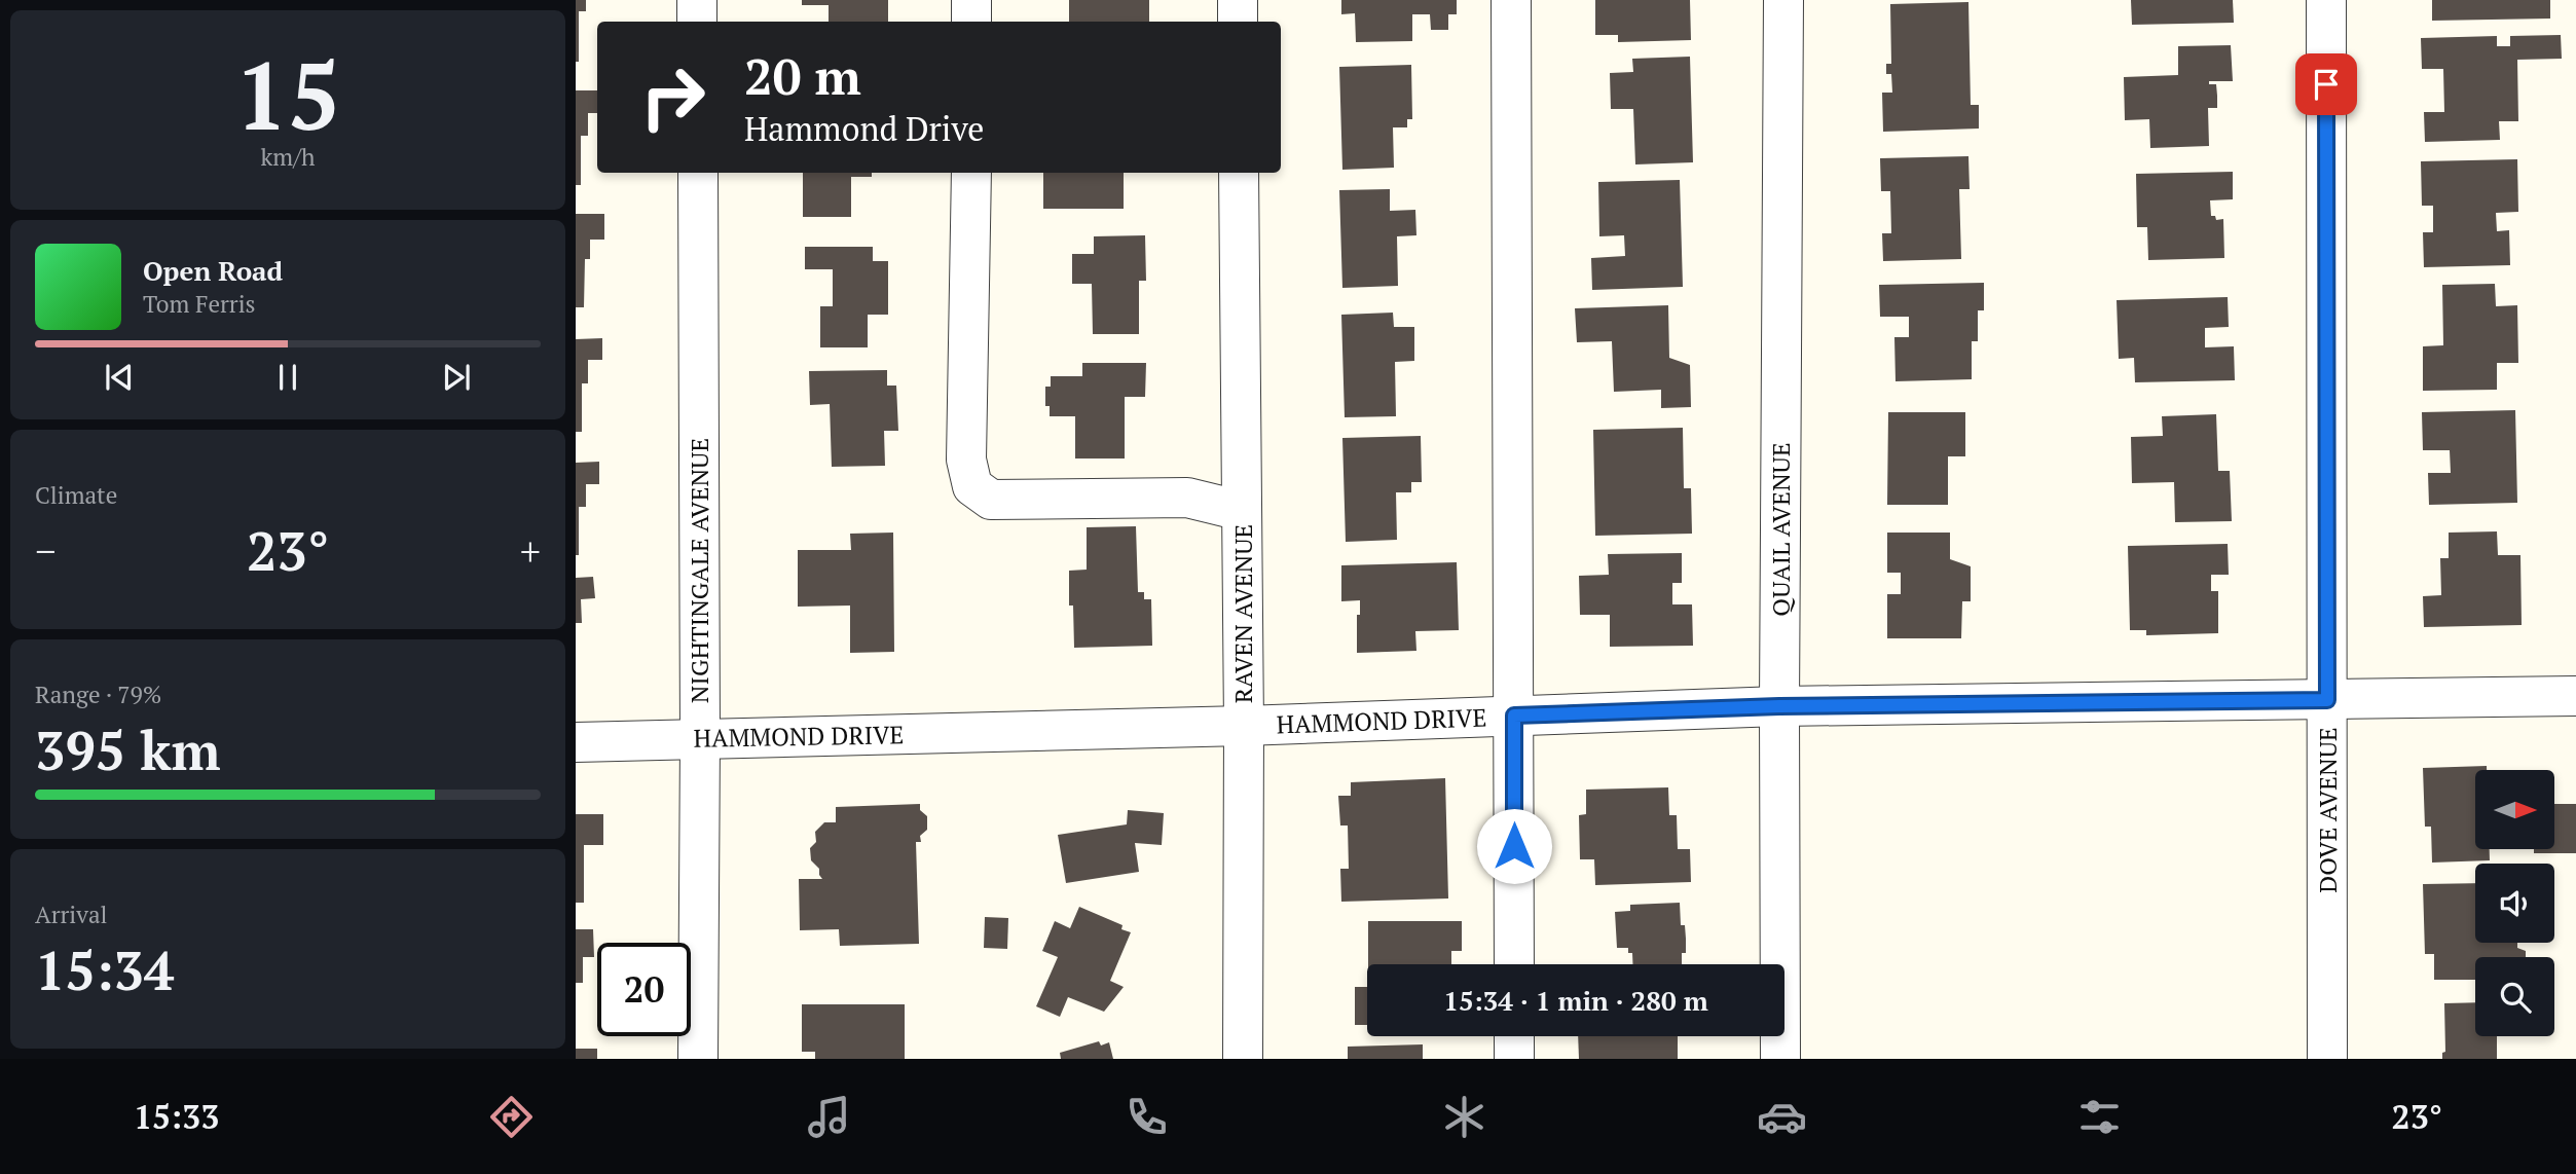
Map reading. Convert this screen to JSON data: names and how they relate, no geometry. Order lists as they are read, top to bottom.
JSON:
{
  "streets": {
    "street": [
      "QUAIL AVENUE",
      "NIGHTINGALE AVENUE",
      "RAVEN AVENUE",
      "HAMMOND DRIVE",
      "DOVE AVENUE"
    ]
  },
  "crossings": [
    ["QUAIL AVENUE", "HAMMOND DRIVE"],
    ["NIGHTINGALE AVENUE", "HAMMOND DRIVE"],
    ["RAVEN AVENUE", "HAMMOND DRIVE"],
    ["HAMMOND DRIVE", "DOVE AVENUE"]
  ],
  "north": "right",
  "page": {
    "tile": [
      ["15", "km/h"],
      "Climate",
      ["Range · 79%", "395 km"],
      ["Arrival", "15:34"]
    ],
    "turn": ["20 m", "Hammond Drive"],
    "song": ["Open Road", "Tom Ferris"],
    "heat": ["−", "23°", "+"],
    "limit": "20",
    "trip": "15:34 · 1 min · 280 m",
    "tabs": ["15:33", "23°"]
  }
}
